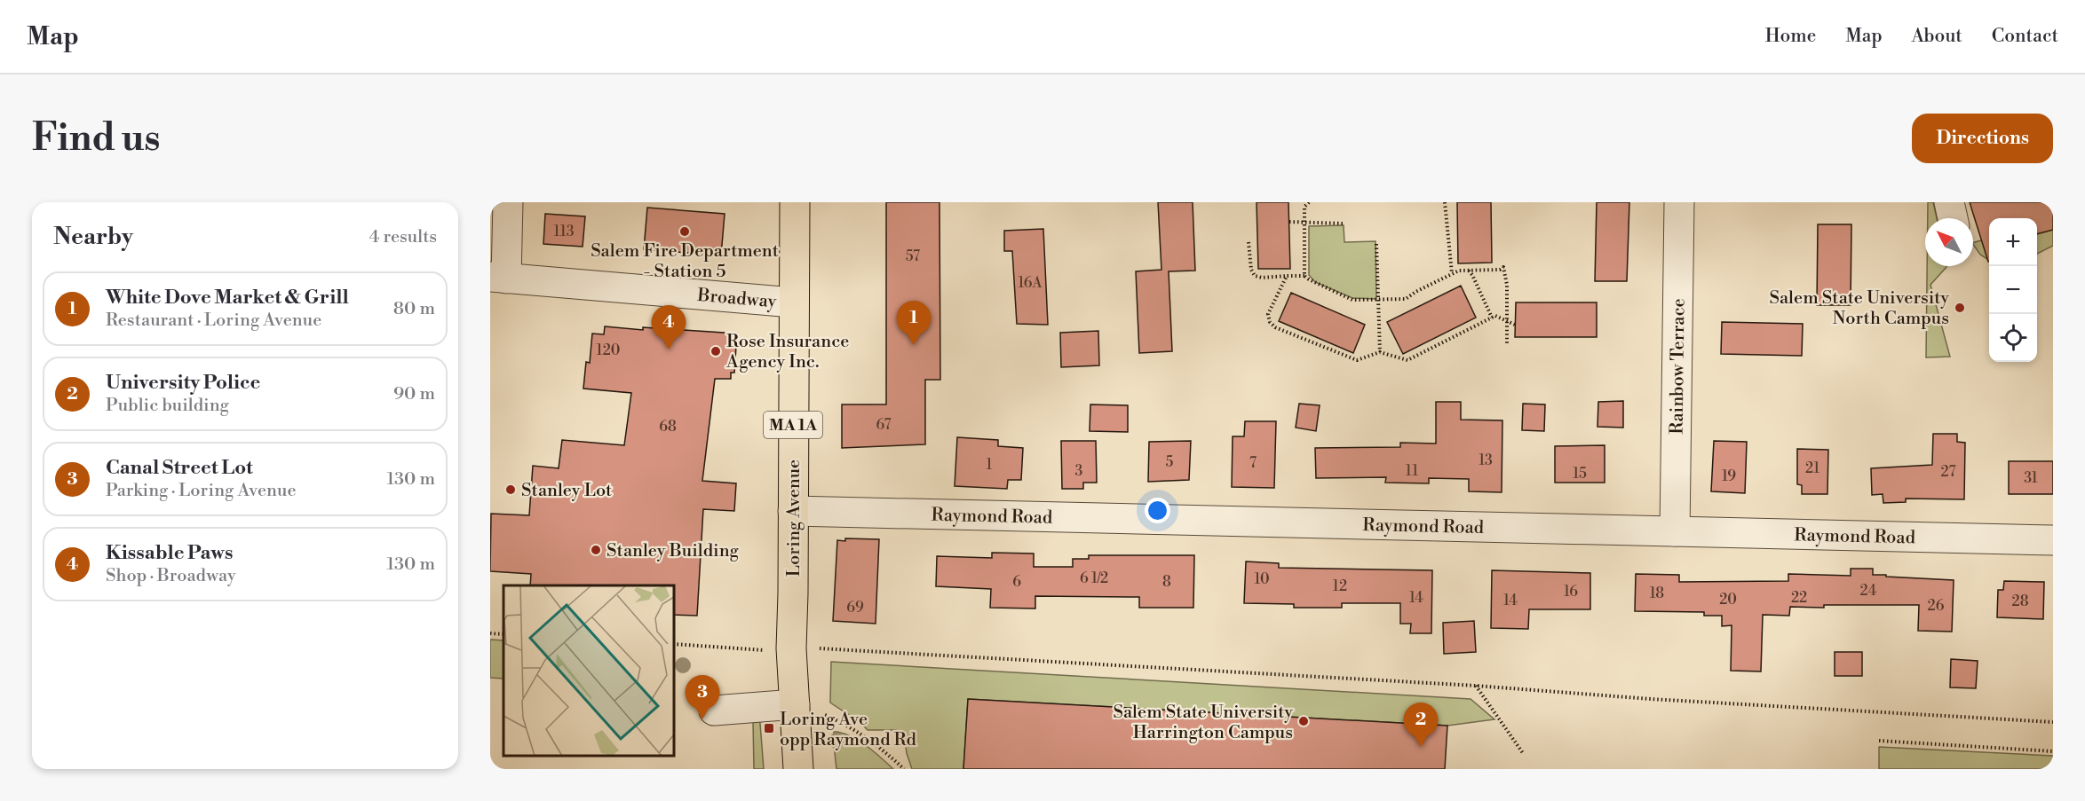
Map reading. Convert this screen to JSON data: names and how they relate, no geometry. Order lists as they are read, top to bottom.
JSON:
{
  "streets": {
    "highway": ["MA 1A", "Loring Avenue"],
    "street": ["Broadway", "Rainbow Terrace", "Raymond Road"]
  },
  "crossings": [
    ["Broadway", "Loring Avenue"],
    ["Rainbow Terrace", "Raymond Road"],
    ["Raymond Road", "Loring Avenue"]
  ],
  "places": {
    "other": [
      "Salem Fire Department - Station 5",
      "Salem State University North Campus",
      "Rose Insurance Agency Inc.",
      "Stanley Lot",
      "Stanley Building",
      "Salem State University Harrington Campus"
    ],
    "transit": ["Loring Ave opp Raymond Rd"]
  },
  "house_numbers": [
    "113",
    "57",
    "16A",
    "120",
    "67",
    "68",
    "13",
    "5",
    "7",
    "1",
    "21",
    "3",
    "11",
    "27",
    "15",
    "19",
    "31",
    "6 1/2",
    "10",
    "6",
    "8",
    "12",
    "24",
    "16",
    "18",
    "14",
    "22",
    "20",
    "14",
    "28",
    "26",
    "69"
  ],
  "north": "top left",
  "page": {
    "header": "Map",
    "nav": [
      "Home",
      "Map",
      "About",
      "Contact"
    ],
    "buttons": "Directions",
    "title": "Find us",
    "heading": ["Nearby", "4 results"],
    "map_buttons": ["+", "−"],
    "list": [
      {
        "mark": "1",
        "name": "White Dove Market & Grill",
        "note": "Restaurant · Loring Avenue",
        "value": "80 m"
      },
      {
        "mark": "2",
        "name": "University Police",
        "note": "Public building",
        "value": "90 m"
      },
      {
        "mark": "3",
        "name": "Canal Street Lot",
        "note": "Parking · Loring Avenue",
        "value": "130 m"
      },
      {
        "mark": "4",
        "name": "Kissable Paws",
        "note": "Shop · Broadway",
        "value": "130 m"
      }
    ],
    "pins": [
      "1",
      "4",
      "3",
      "2"
    ]
  }
}
